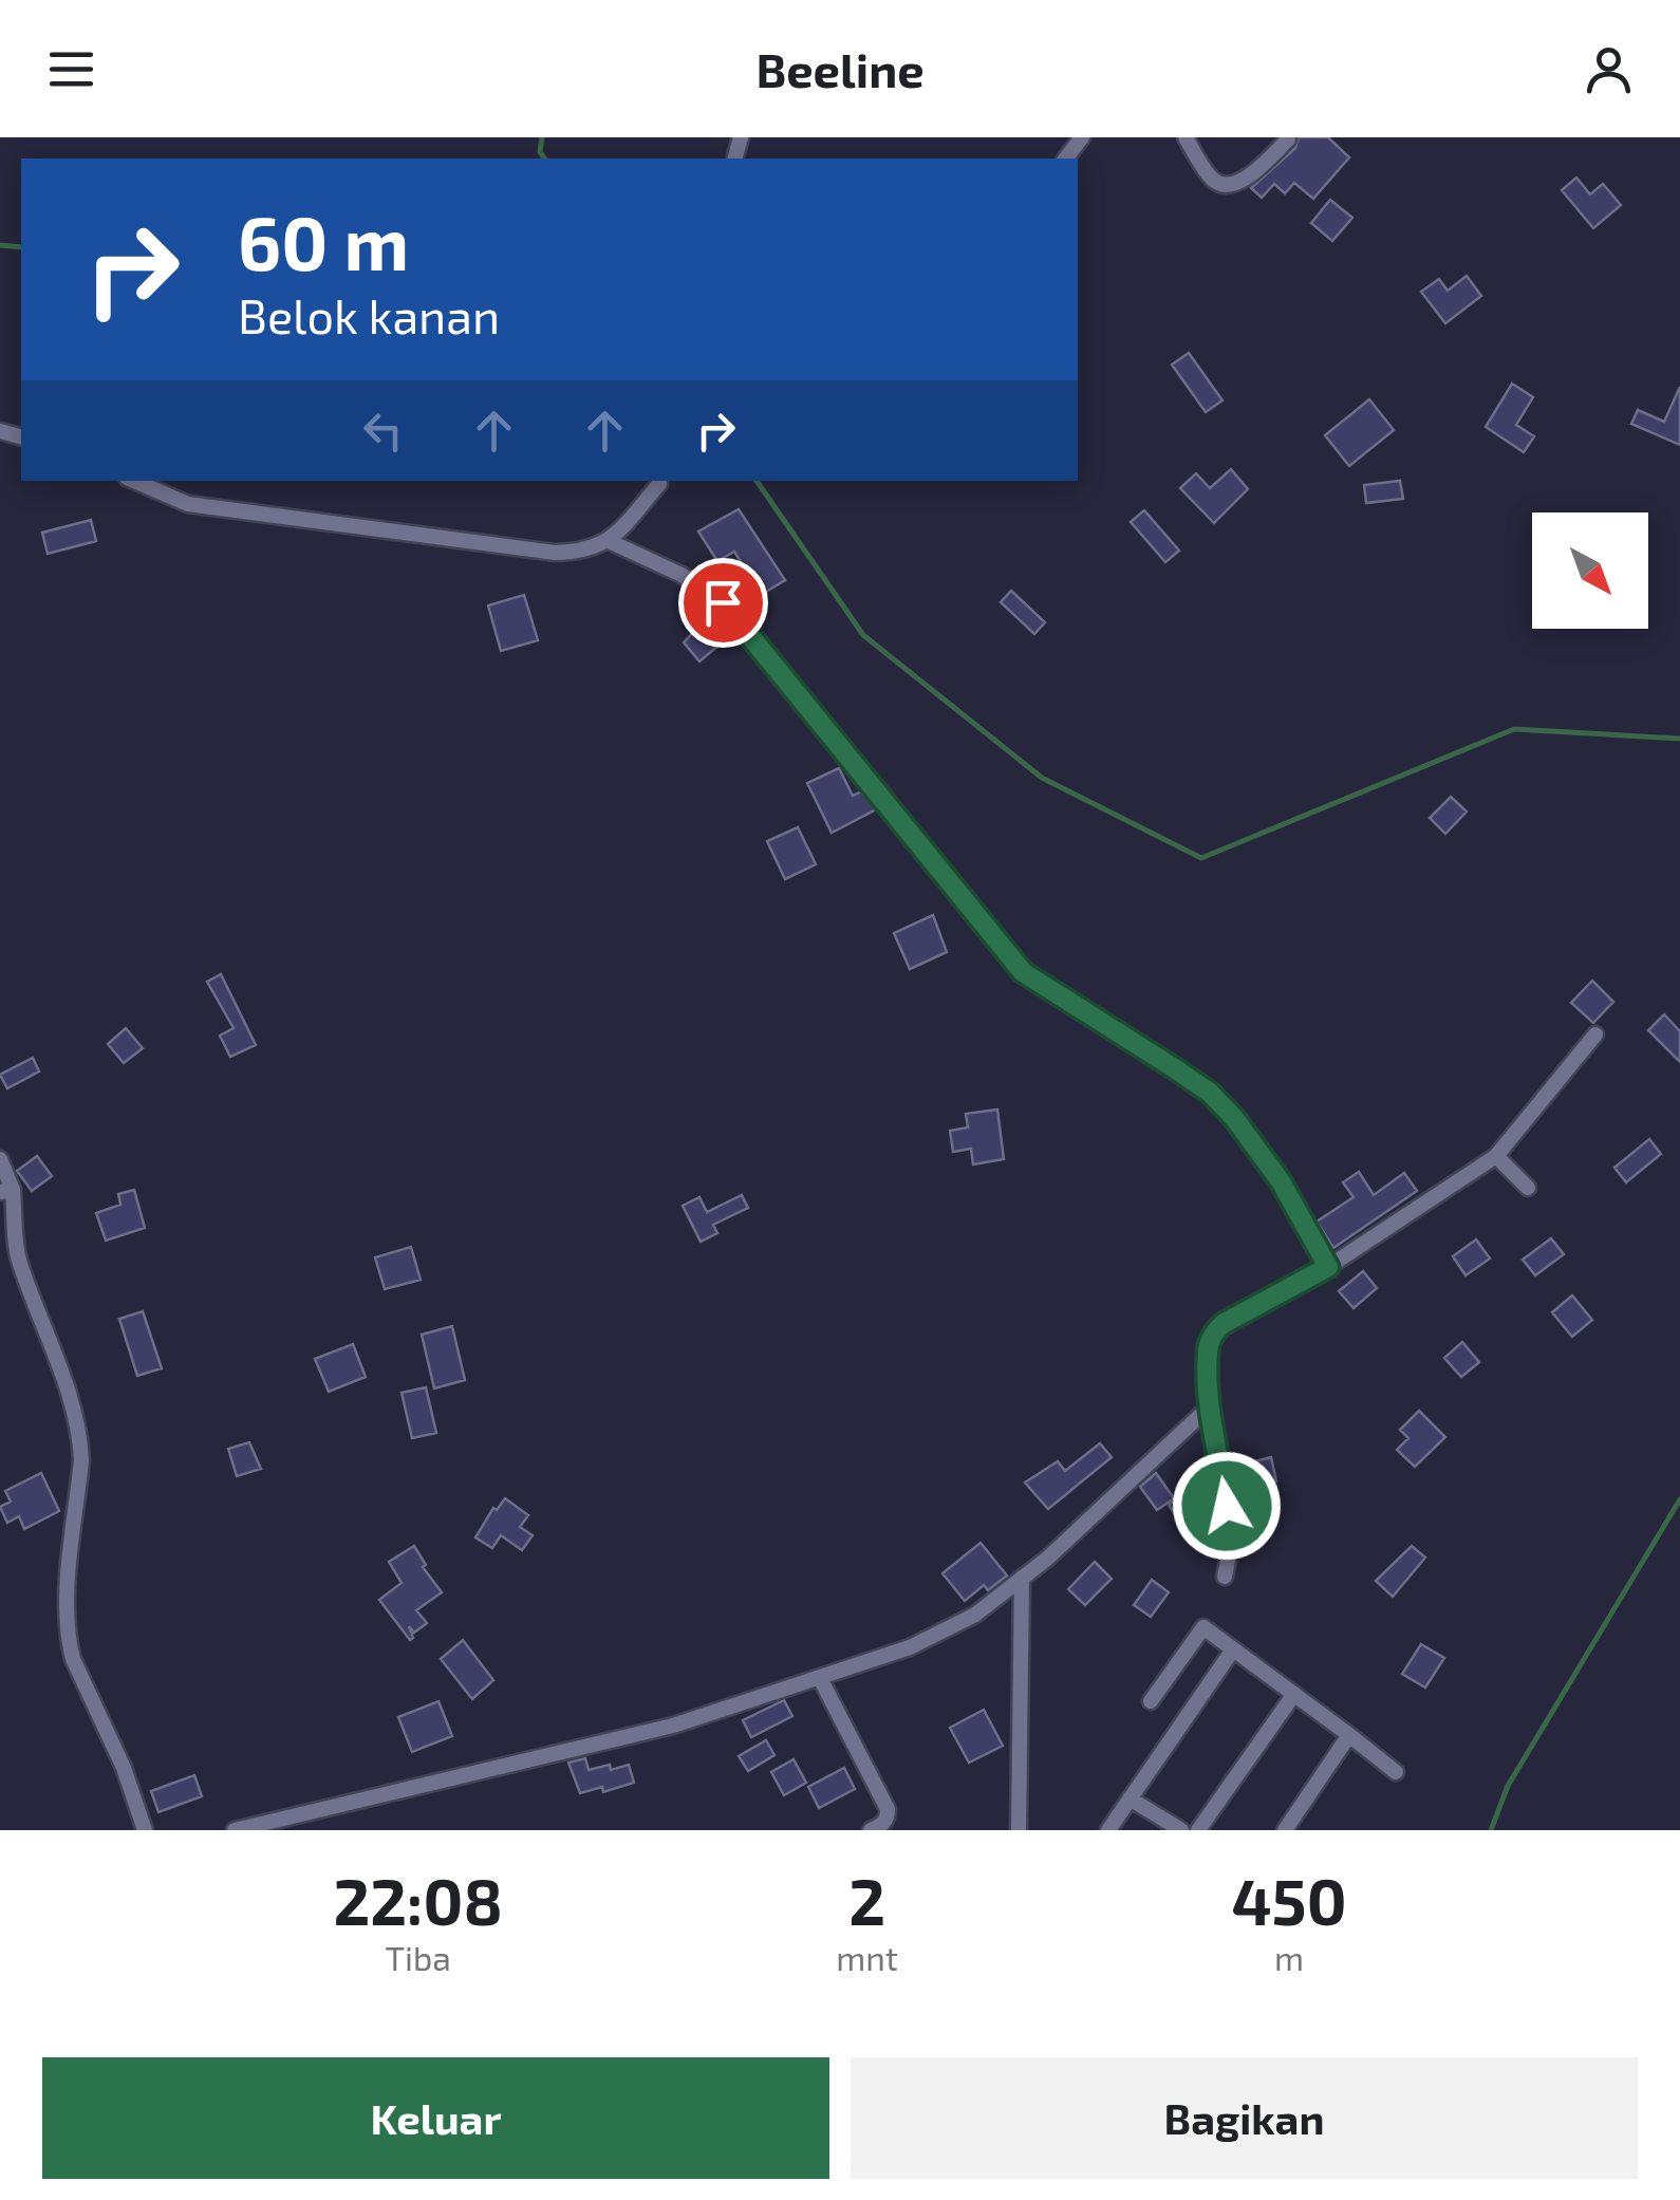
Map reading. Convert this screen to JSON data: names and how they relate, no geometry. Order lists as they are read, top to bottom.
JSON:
{
  "north": "bottom right",
  "page": {
    "header": "Beeline",
    "turn": ["60 m", "Belok kanan"],
    "eta": [
      "22:08",
      "Tiba",
      "2",
      "mnt",
      "450",
      "m"
    ],
    "buttons": ["Keluar", "Bagikan"]
  }
}
